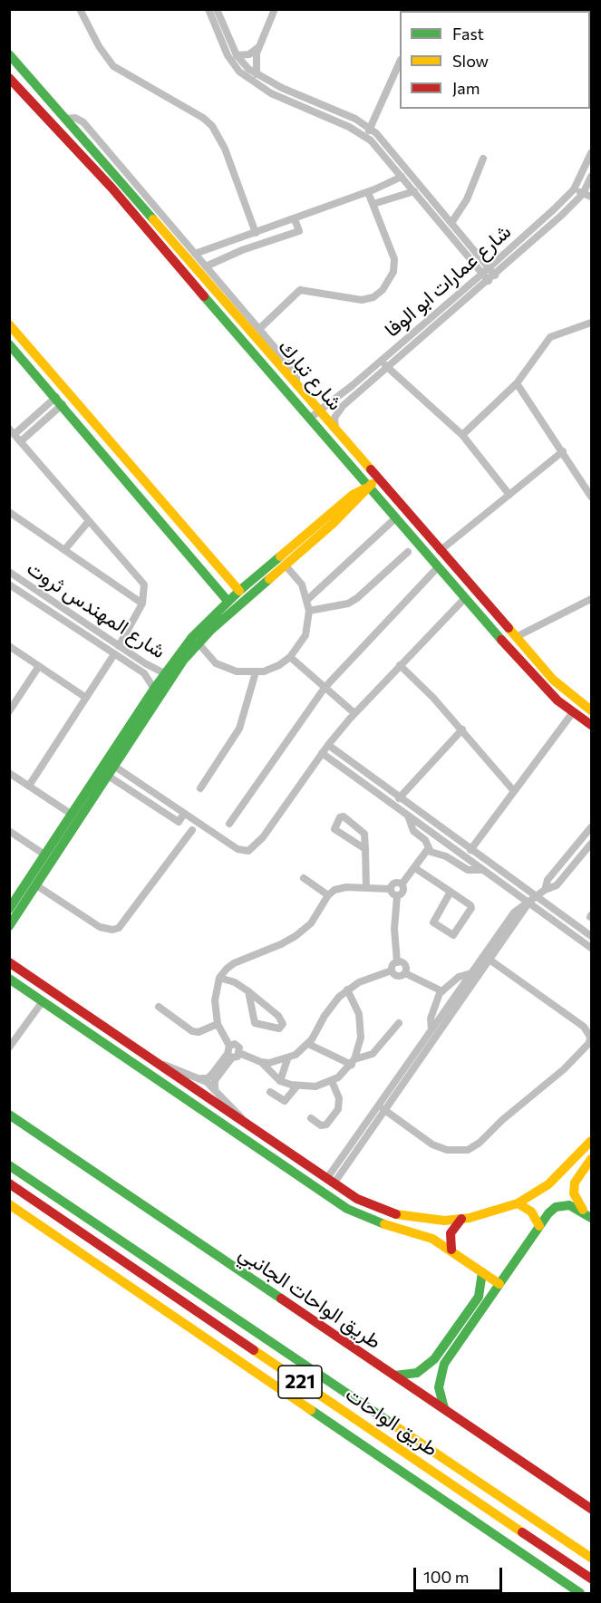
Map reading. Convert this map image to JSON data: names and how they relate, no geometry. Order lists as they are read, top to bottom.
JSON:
{
  "streets": {
    "main road": [
      "شارع تبارك",
      "طريق الواحات الجانبي",
      "221",
      "طريق الواحات"
    ],
    "street": ["شارع عمارات ابو الوفا", "شارع المهندس ثروت"]
  },
  "crossings": [
    ["شارع عمارات ابو الوفا", "شارع تبارك"]
  ],
  "legend": ["Fast", "Slow", "Jam"],
  "scale_bar": "100 m"
}
